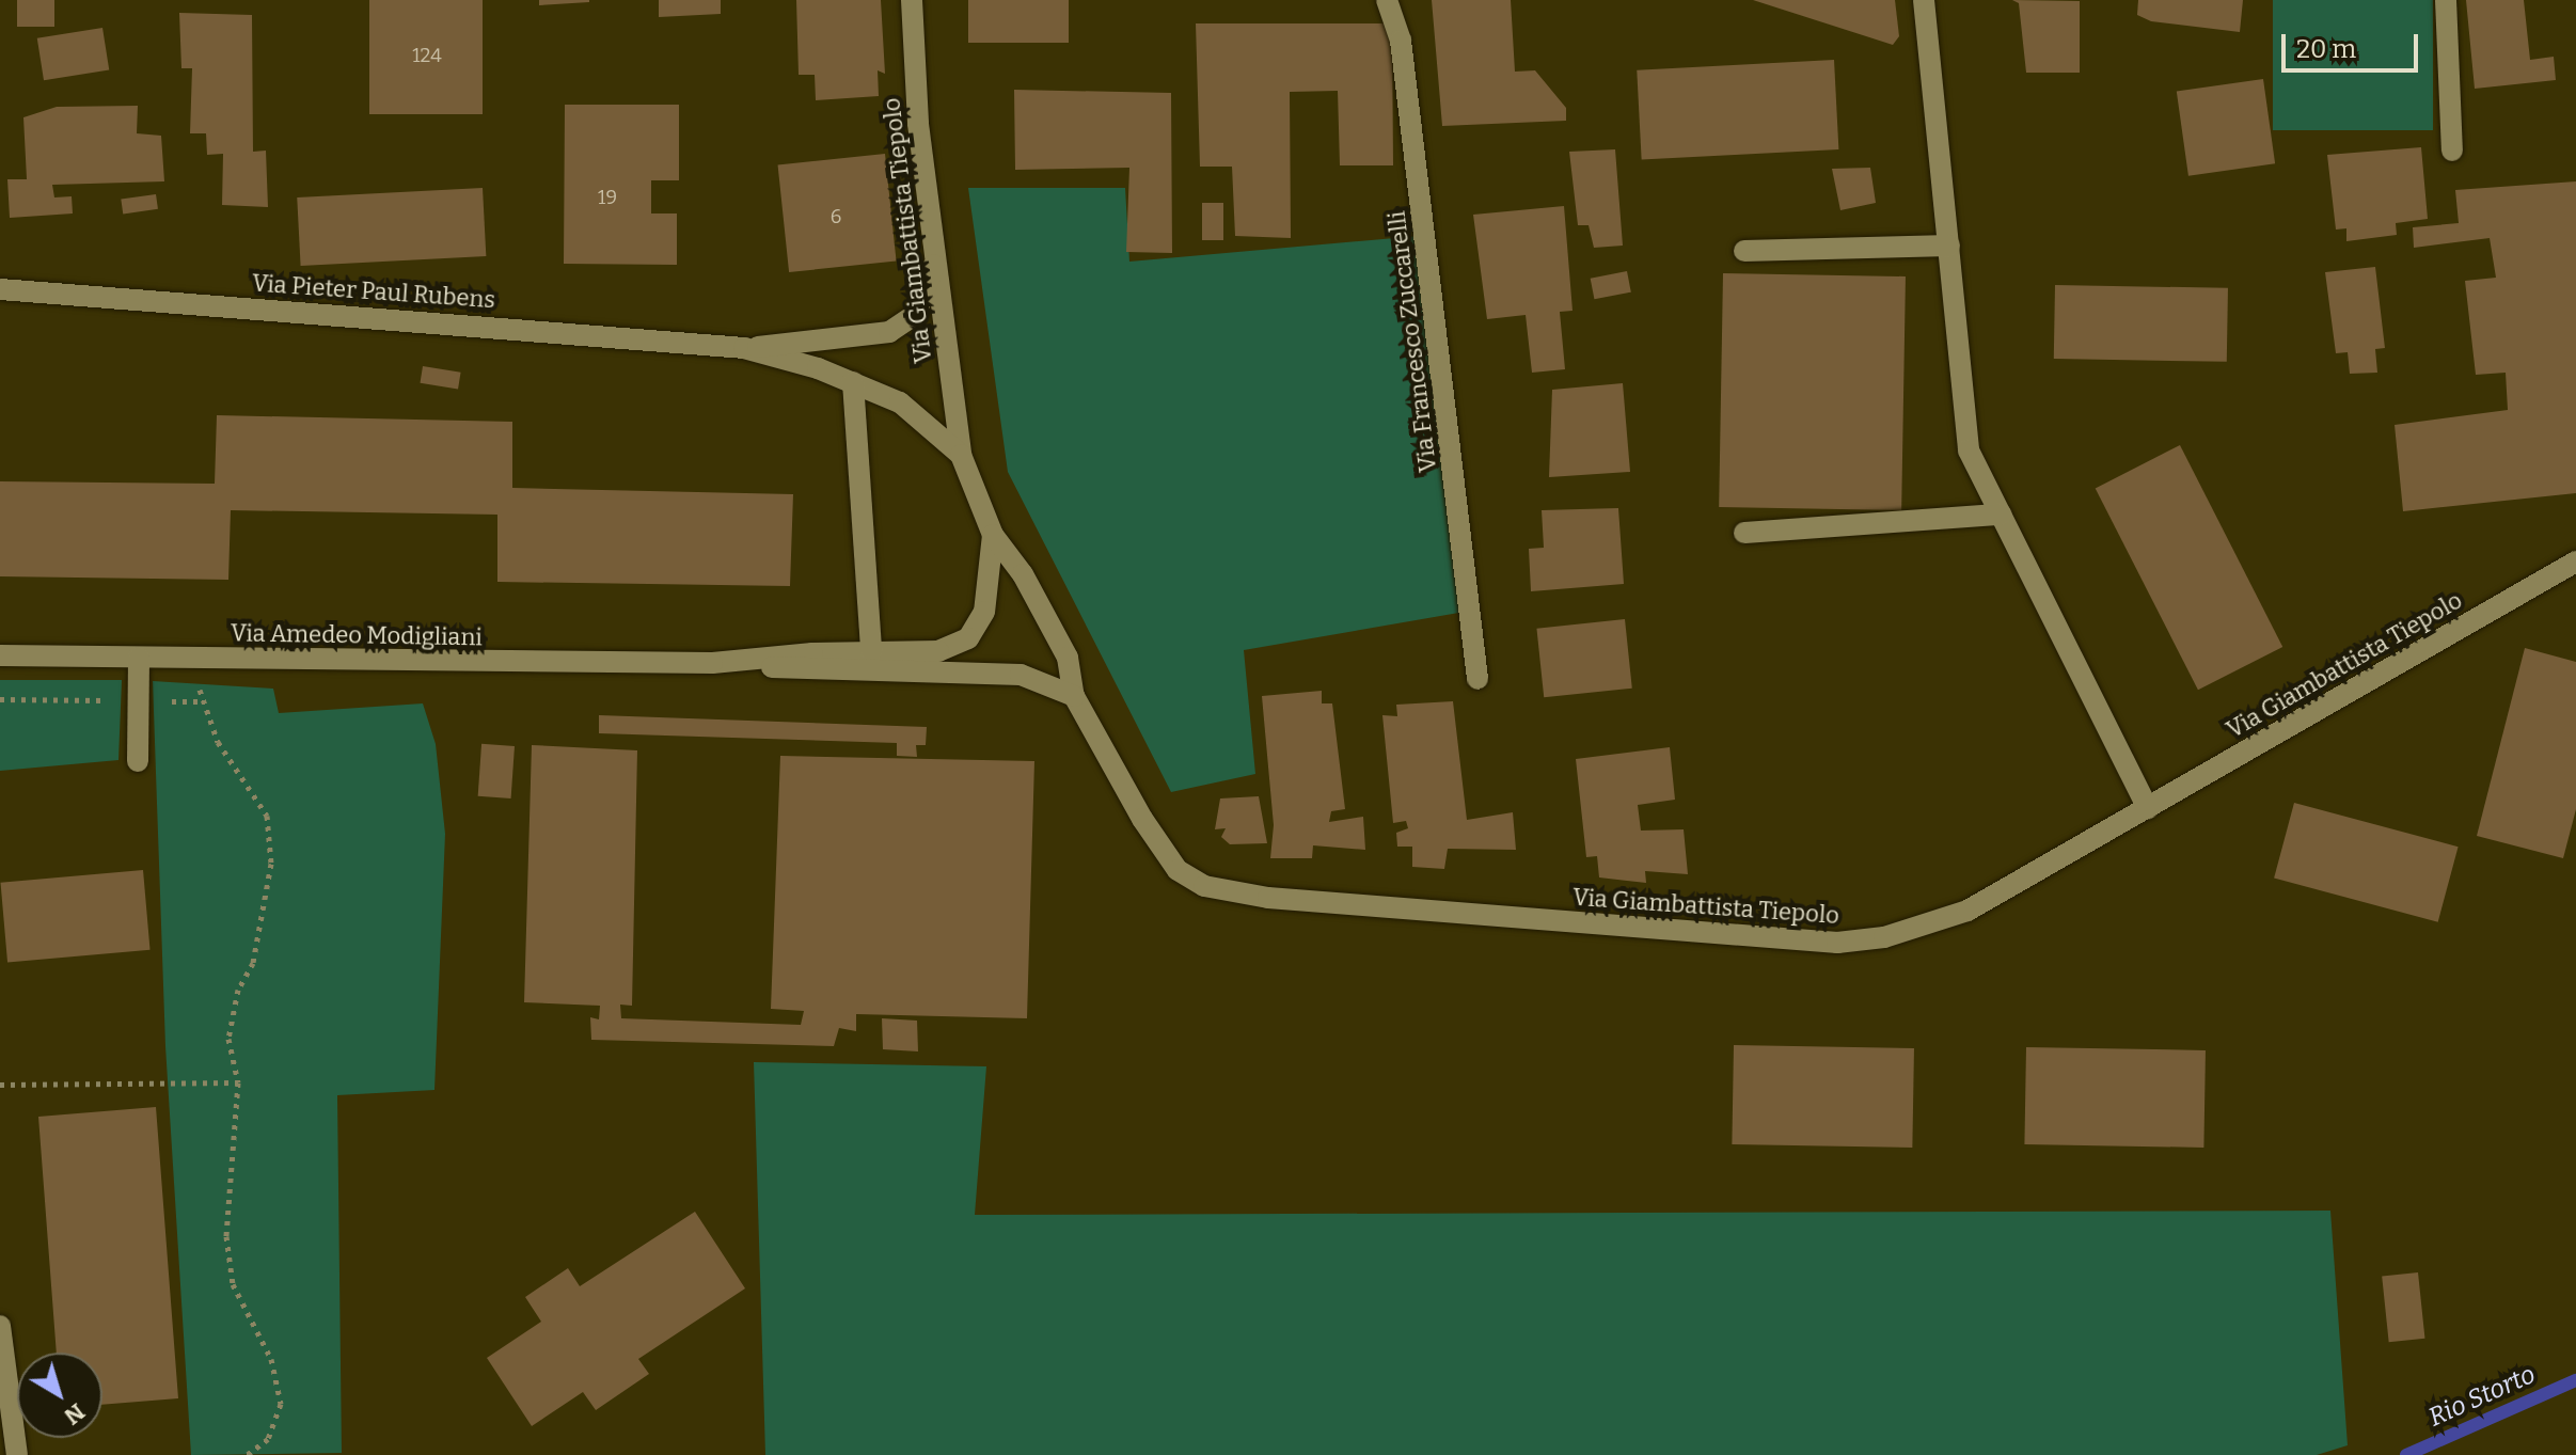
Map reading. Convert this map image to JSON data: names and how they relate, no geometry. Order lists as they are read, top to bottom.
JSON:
{
  "streets": {
    "street": [
      "Via Giambattista Tiepolo",
      "Via Pieter Paul Rubens",
      "Via Francesco Zuccarelli",
      "Via Amedeo Modigliani"
    ]
  },
  "crossings": [
    ["Via Giambattista Tiepolo", "Via Pieter Paul Rubens"],
    ["Via Giambattista Tiepolo", "Via Amedeo Modigliani"]
  ],
  "water": ["Rio Storto"],
  "house_numbers": ["124", "19", "6"],
  "scale_bar": "20 m",
  "north": "bottom right"
}
